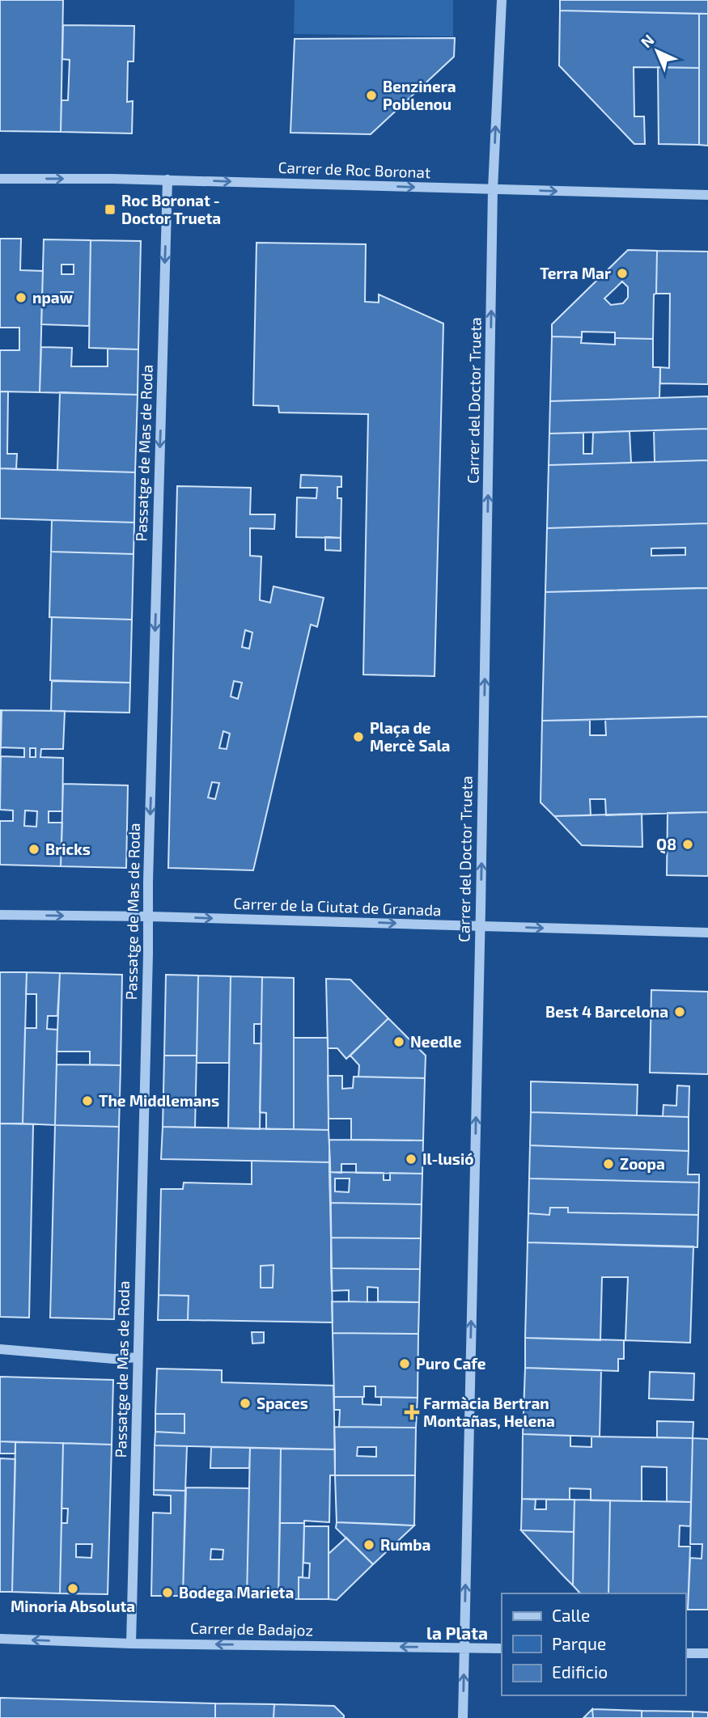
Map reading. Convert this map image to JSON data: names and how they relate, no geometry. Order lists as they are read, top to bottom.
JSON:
{
  "streets": {
    "street": [
      "Carrer de Roc Boronat",
      "Carrer del Doctor Trueta",
      "Passatge de Mas de Roda",
      "Carrer de la Ciutat de Granada",
      "Carrer de Badajoz"
    ]
  },
  "crossings": [
    ["Carrer de Roc Boronat", "Carrer del Doctor Trueta"],
    ["Carrer de Roc Boronat", "Passatge de Mas de Roda"],
    ["Carrer del Doctor Trueta", "Carrer de la Ciutat de Granada"],
    ["Carrer del Doctor Trueta", "Carrer de Badajoz"],
    ["Passatge de Mas de Roda", "Carrer de la Ciutat de Granada"],
    ["Passatge de Mas de Roda", "Carrer de Badajoz"]
  ],
  "one_way": [
    "Carrer de Roc Boronat",
    "Carrer del Doctor Trueta",
    "Passatge de Mas de Roda",
    "Carrer de la Ciutat de Granada",
    "Carrer de Badajoz"
  ],
  "districts": ["la Plata"],
  "places": {
    "other": [
      "Benzinera Poblenou",
      "Terra Mar",
      "npaw",
      "Plaça de Mercè Sala",
      "Q8",
      "Bricks",
      "Best 4 Barcelona",
      "Needle",
      "The Middlemans",
      "Il-lusió",
      "Zoopa",
      "Puro Cafe",
      "Spaces",
      "Rumba",
      "Minoria Absoluta",
      "Bodega Marieta"
    ],
    "transit": ["Roc Boronat - Doctor Trueta"],
    "health": ["Farmàcia Bertran Montañas, Helena"]
  },
  "legend": ["Calle", "Parque", "Edificio"],
  "north": "top left"
}
